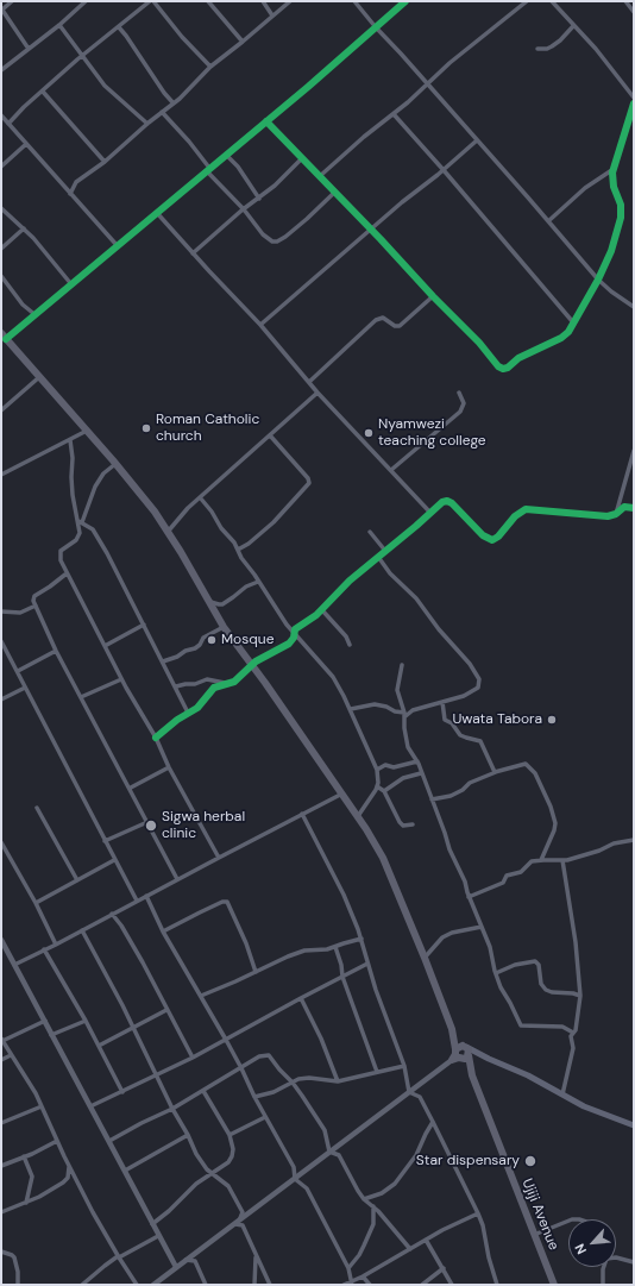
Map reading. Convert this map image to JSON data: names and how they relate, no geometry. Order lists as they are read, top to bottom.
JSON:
{
  "streets": {
    "highway": ["Ujiji Avenue"]
  },
  "places": [
    "Roman Catholic church",
    "Nyamwezi teaching college",
    "Mosque",
    "Uwata Tabora",
    "Sigwa herbal clinic",
    "Star dispensary"
  ],
  "north": "bottom left"
}
